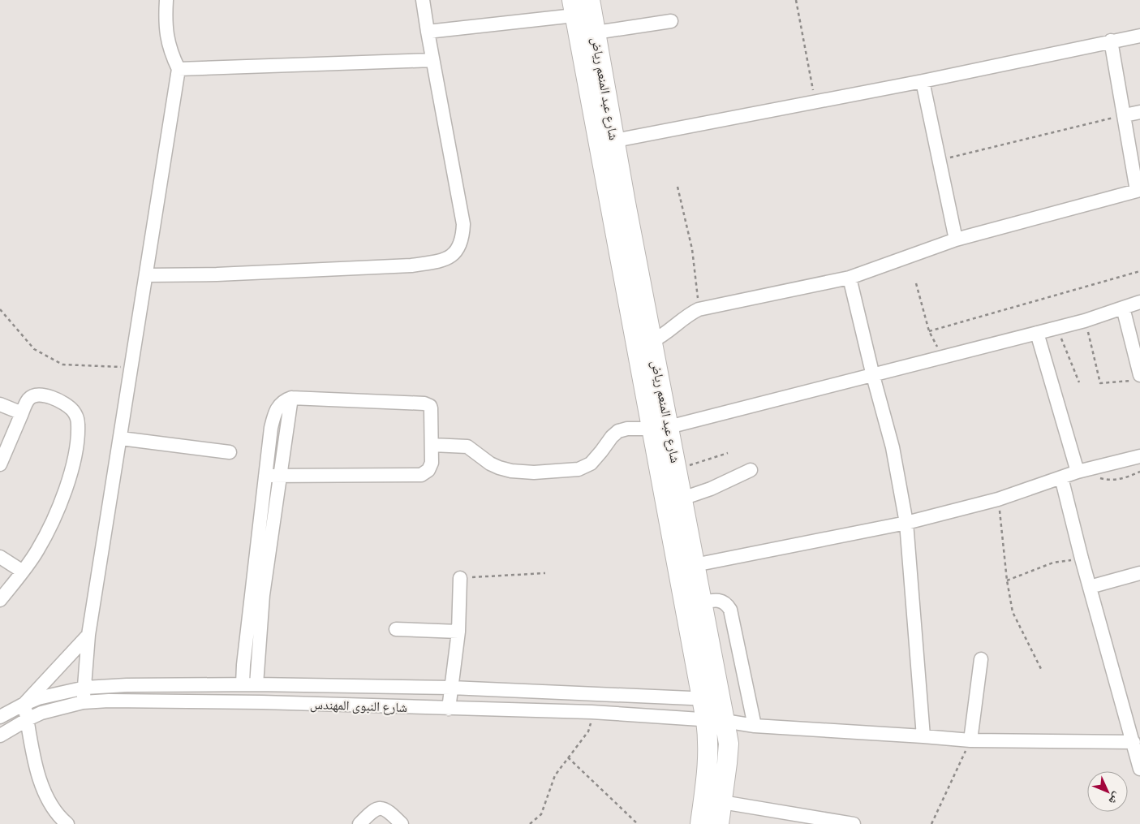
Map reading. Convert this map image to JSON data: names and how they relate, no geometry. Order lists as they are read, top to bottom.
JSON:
{
  "streets": {
    "highway": ["شارع عبد المنعم رياض"],
    "street": ["شارع النبوى المهندس"]
  },
  "crossings": [
    ["شارع عبد المنعم رياض", "شارع النبوى المهندس"]
  ],
  "north": "bottom right"
}
